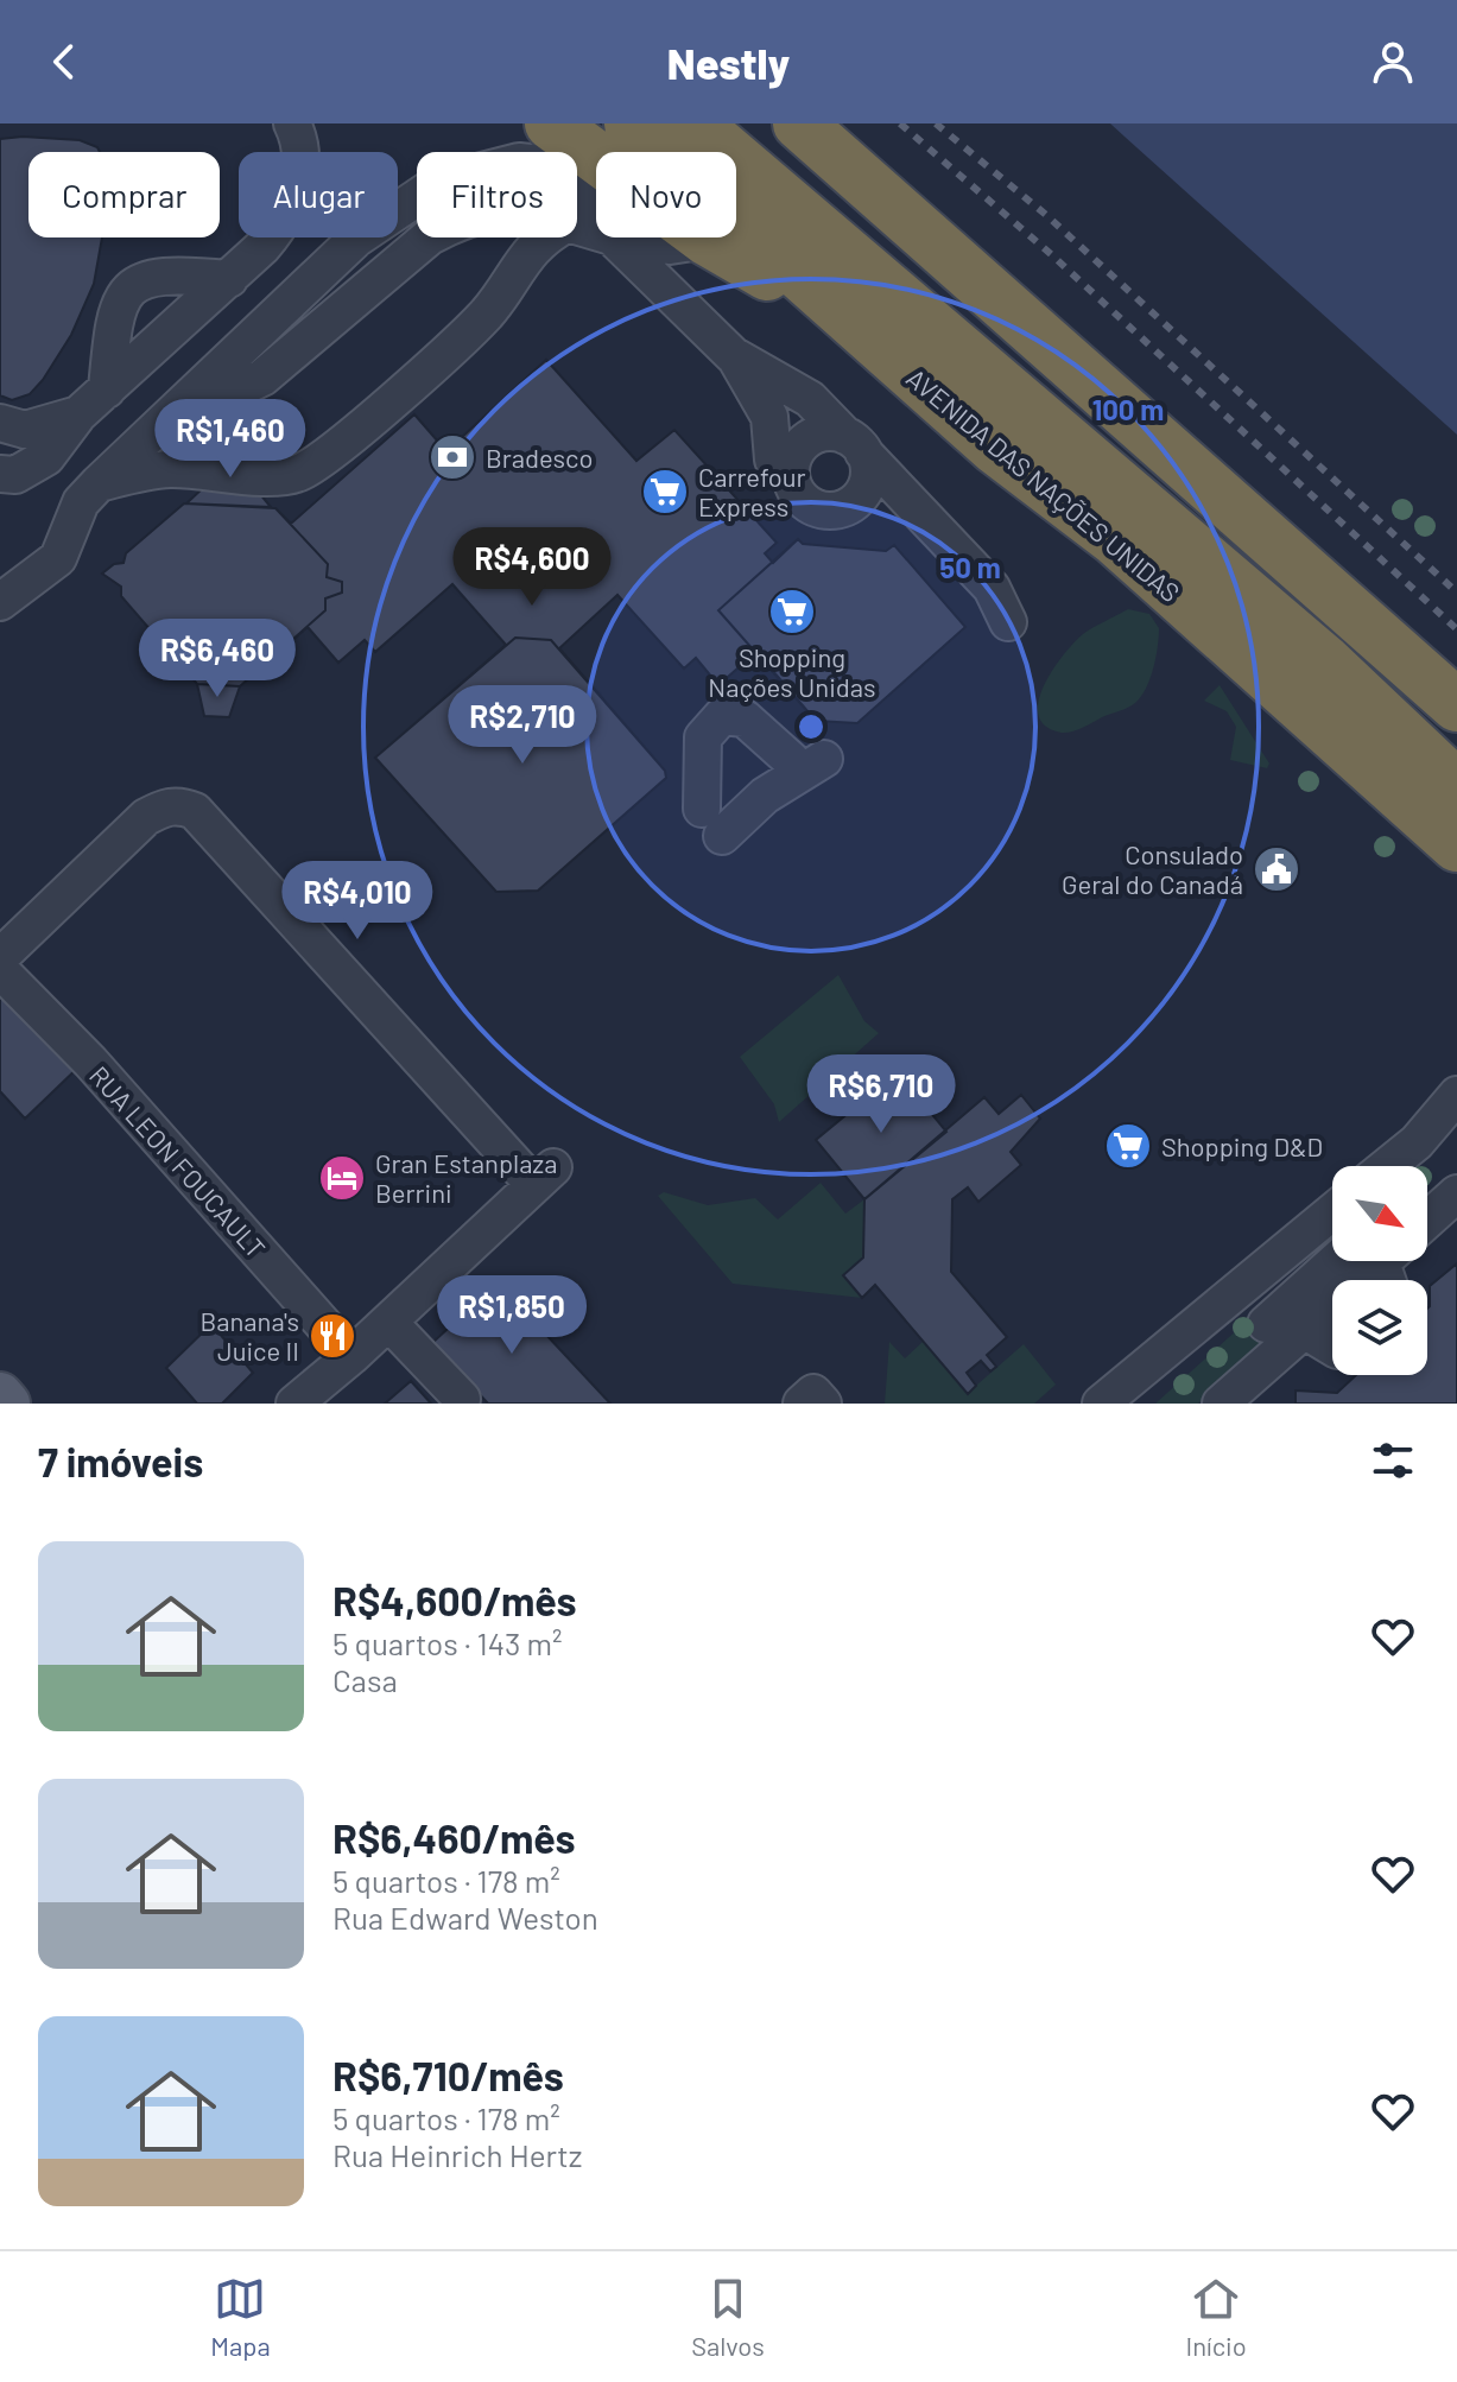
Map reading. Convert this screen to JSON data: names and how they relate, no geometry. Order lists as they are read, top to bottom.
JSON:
{
  "streets": {
    "highway": ["AVENIDA DAS NAÇÕES UNIDAS"],
    "street": ["RUA LEON FOUCAULT"]
  },
  "places": {
    "bank": ["Bradesco"],
    "supermarket": ["Carrefour Express", "Shopping Nações Unidas", "Shopping D&D"],
    "public building": ["Consulado Geral do Canadá"],
    "hotel": ["Gran Estanplaza Berrini"],
    "restaurant": ["Banana's Juice II"]
  },
  "north": "bottom right",
  "page": {
    "header": "Nestly",
    "chip": [
      "Comprar",
      "Alugar",
      "Filtros",
      "Novo"
    ],
    "price": [
      "R$1,460",
      "R$4,600",
      "R$6,460",
      "R$2,710",
      "R$4,010",
      "R$6,710",
      "R$1,850"
    ],
    "heading": "7 imóveis",
    "list": [
      {
        "name": "R$4,600/mês",
        "note": "5 quartos · 143 m² · Casa"
      },
      {
        "name": "R$6,460/mês",
        "note": "5 quartos · 178 m² · Rua Edward Weston"
      },
      {
        "name": "R$6,710/mês",
        "note": "5 quartos · 178 m² · Rua Heinrich Hertz"
      }
    ],
    "tabs": ["Mapa", "Salvos", "Início"]
  },
  "rings": ["100 m", "50 m"]
}
